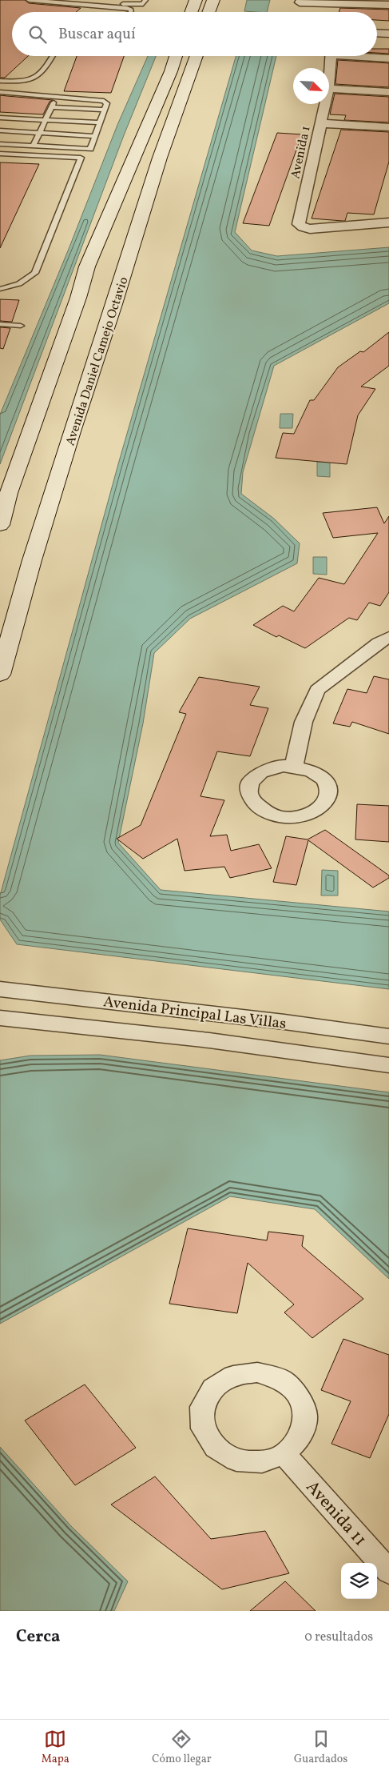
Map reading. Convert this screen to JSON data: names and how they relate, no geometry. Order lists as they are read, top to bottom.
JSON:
{
  "streets": {
    "main road": ["Avenida Daniel Camejo Octavio"],
    "street": ["Avenida 1", "Avenida Principal Las Villas", "Avenida 11"]
  },
  "north": "bottom right",
  "page": {
    "search": "Buscar aquí",
    "heading": ["Cerca", "0 resultados"],
    "nav": ["Mapa", "Cómo llegar", "Guardados"]
  }
}
